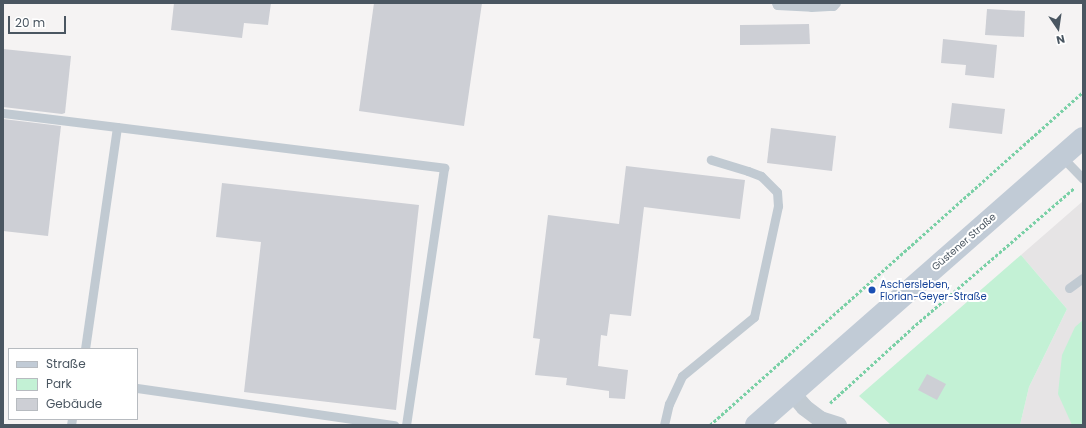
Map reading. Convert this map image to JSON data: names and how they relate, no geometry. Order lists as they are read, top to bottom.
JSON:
{
  "streets": {
    "main road": ["Güstener Straße"]
  },
  "places": ["Aschersleben, Florian-Geyer-Straße"],
  "legend": ["Straße", "Park", "Gebäude"],
  "scale_bar": "20 m",
  "north": "bottom"
}
